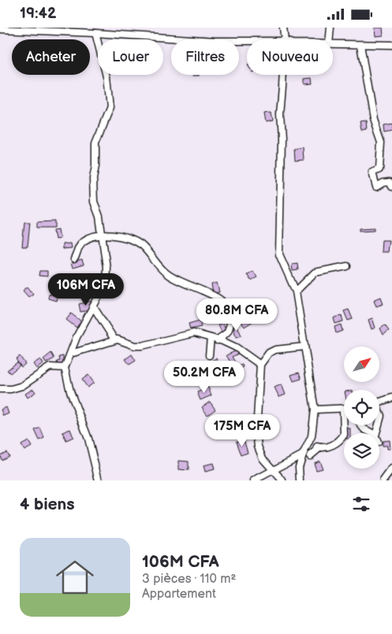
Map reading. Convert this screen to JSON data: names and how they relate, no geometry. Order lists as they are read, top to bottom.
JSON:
{
  "north": "top right",
  "page": {
    "status": "19:42",
    "chip": [
      "Acheter",
      "Louer",
      "Filtres",
      "Nouveau"
    ],
    "price": [
      "106M CFA",
      "80.8M CFA",
      "50.2M CFA",
      "175M CFA"
    ],
    "heading": "4 biens",
    "list": [
      {
        "name": "106M CFA",
        "note": "3 pièces · 110 m² · Appartement"
      }
    ]
  }
}
